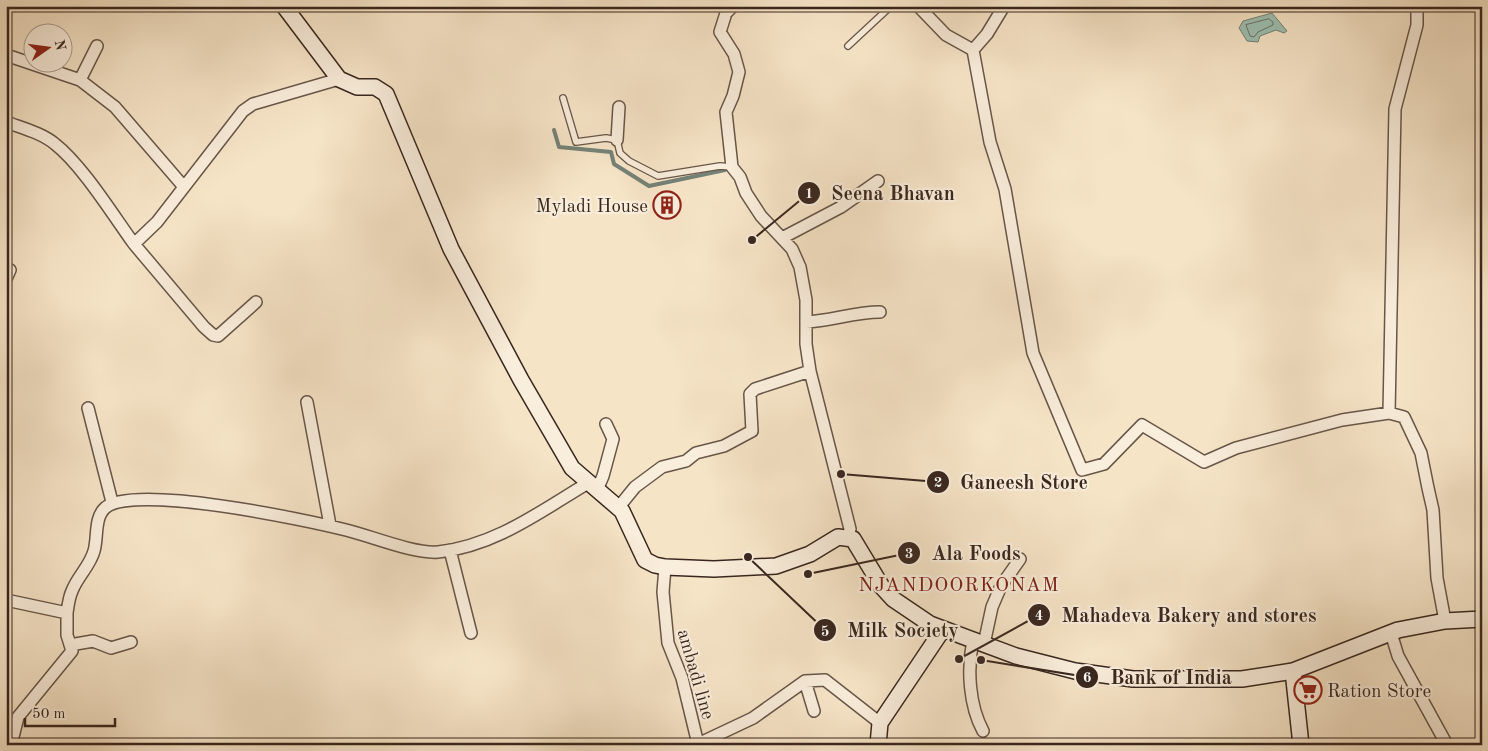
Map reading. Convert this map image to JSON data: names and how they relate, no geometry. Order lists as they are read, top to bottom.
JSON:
{
  "streets": {
    "street": ["ambadi line"]
  },
  "districts": ["NJANDOORKONAM"],
  "places": {
    "building": ["Myladi House"],
    "other": [
      "Seena Bhavan",
      "Ganeesh Store",
      "Milk Society",
      "Ala Foods",
      "Mahadeva Bakery and stores",
      "Bank of India"
    ],
    "supermarket": ["Ration Store"]
  },
  "scale_bar": "50 m",
  "north": "right"
}
